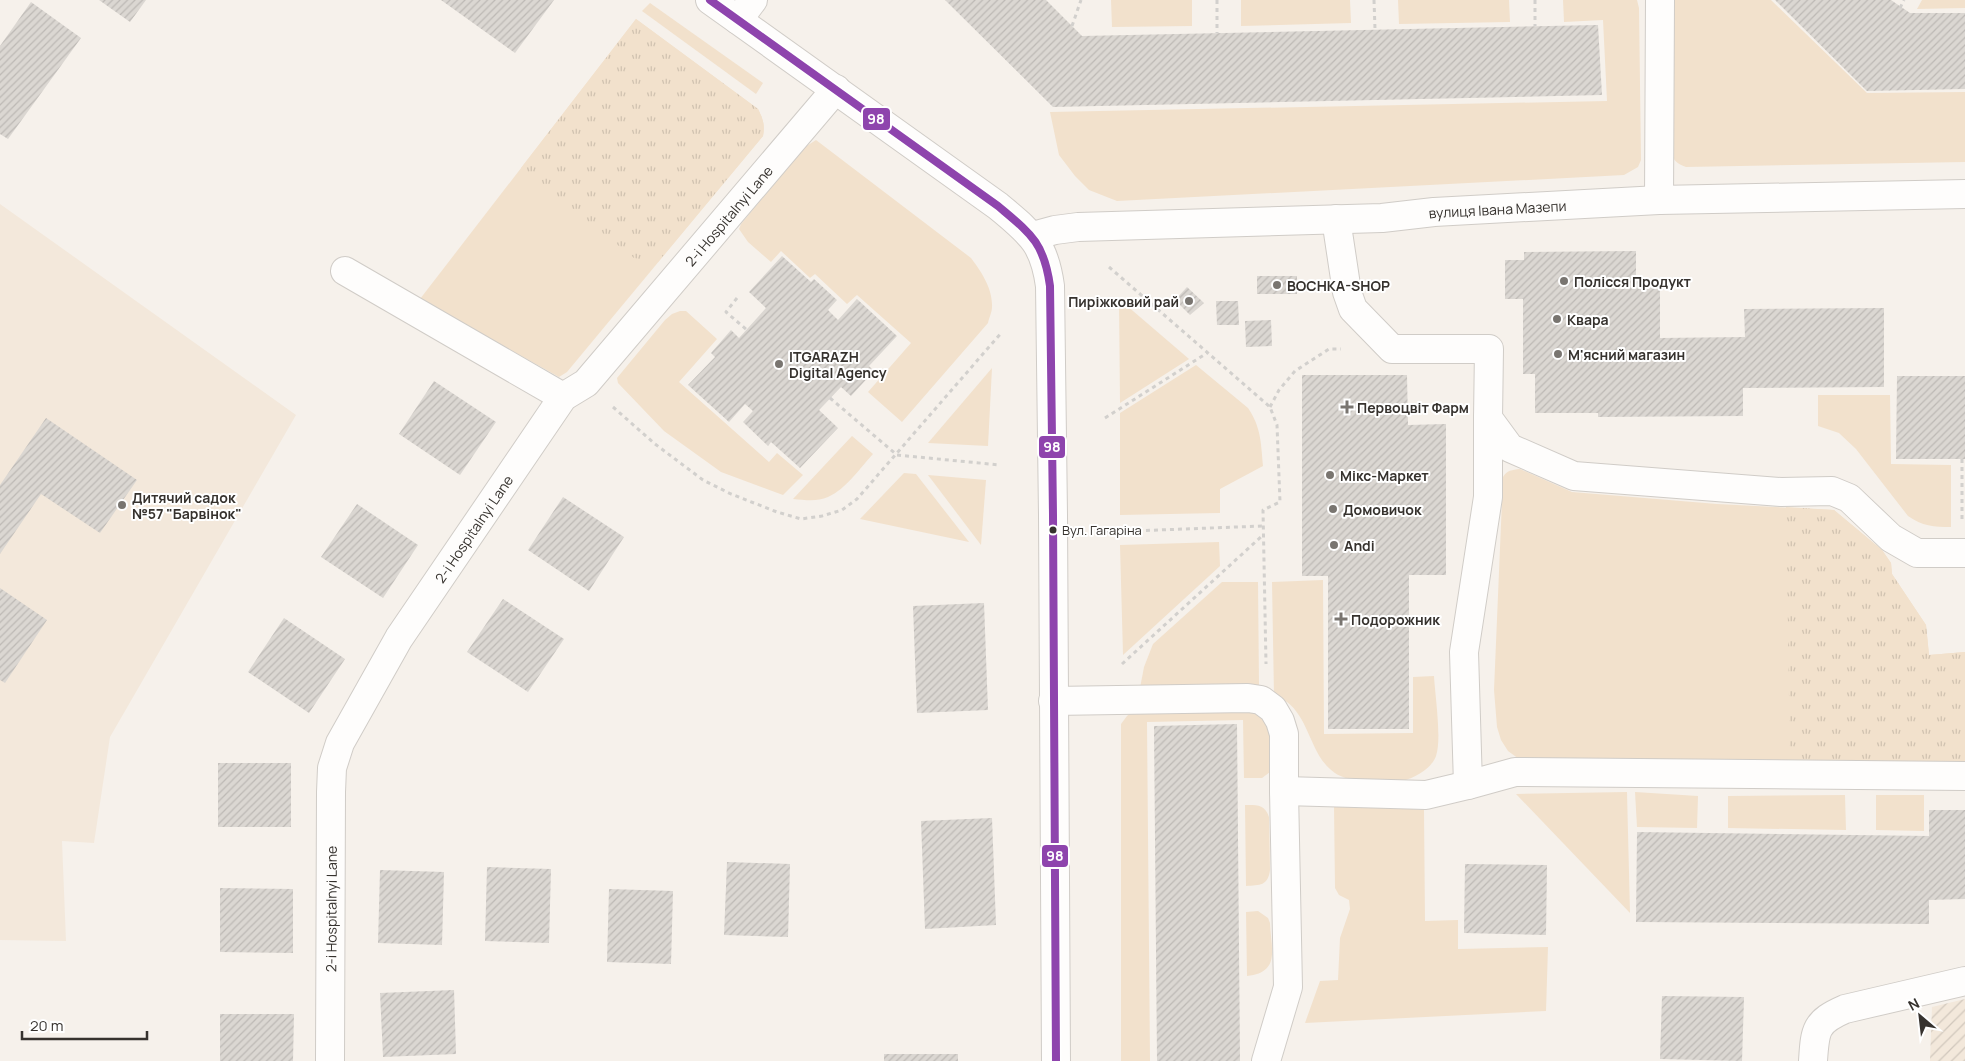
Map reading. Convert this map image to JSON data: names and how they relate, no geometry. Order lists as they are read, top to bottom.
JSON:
{
  "streets": {
    "street": ["вулиця Івана Мазепи", "2-i Hospitalnyi Lane"]
  },
  "places": {
    "other": [
      "Полісся Продукт",
      "BOCHKA-SHOP",
      "Пиріжковий рай",
      "Квара",
      "М'ясний магазин",
      "ITGARAZH Digital Agency",
      "Мікс-Маркет",
      "Дитячий садок №57 \"Барвінок\"",
      "Домовичок",
      "Вул. Гагаріна",
      "Andi"
    ],
    "health": ["Первоцвіт Фарм", "Подорожник"]
  },
  "lines": ["transit line 98"],
  "scale_bar": "20 m",
  "north": "top left"
}
